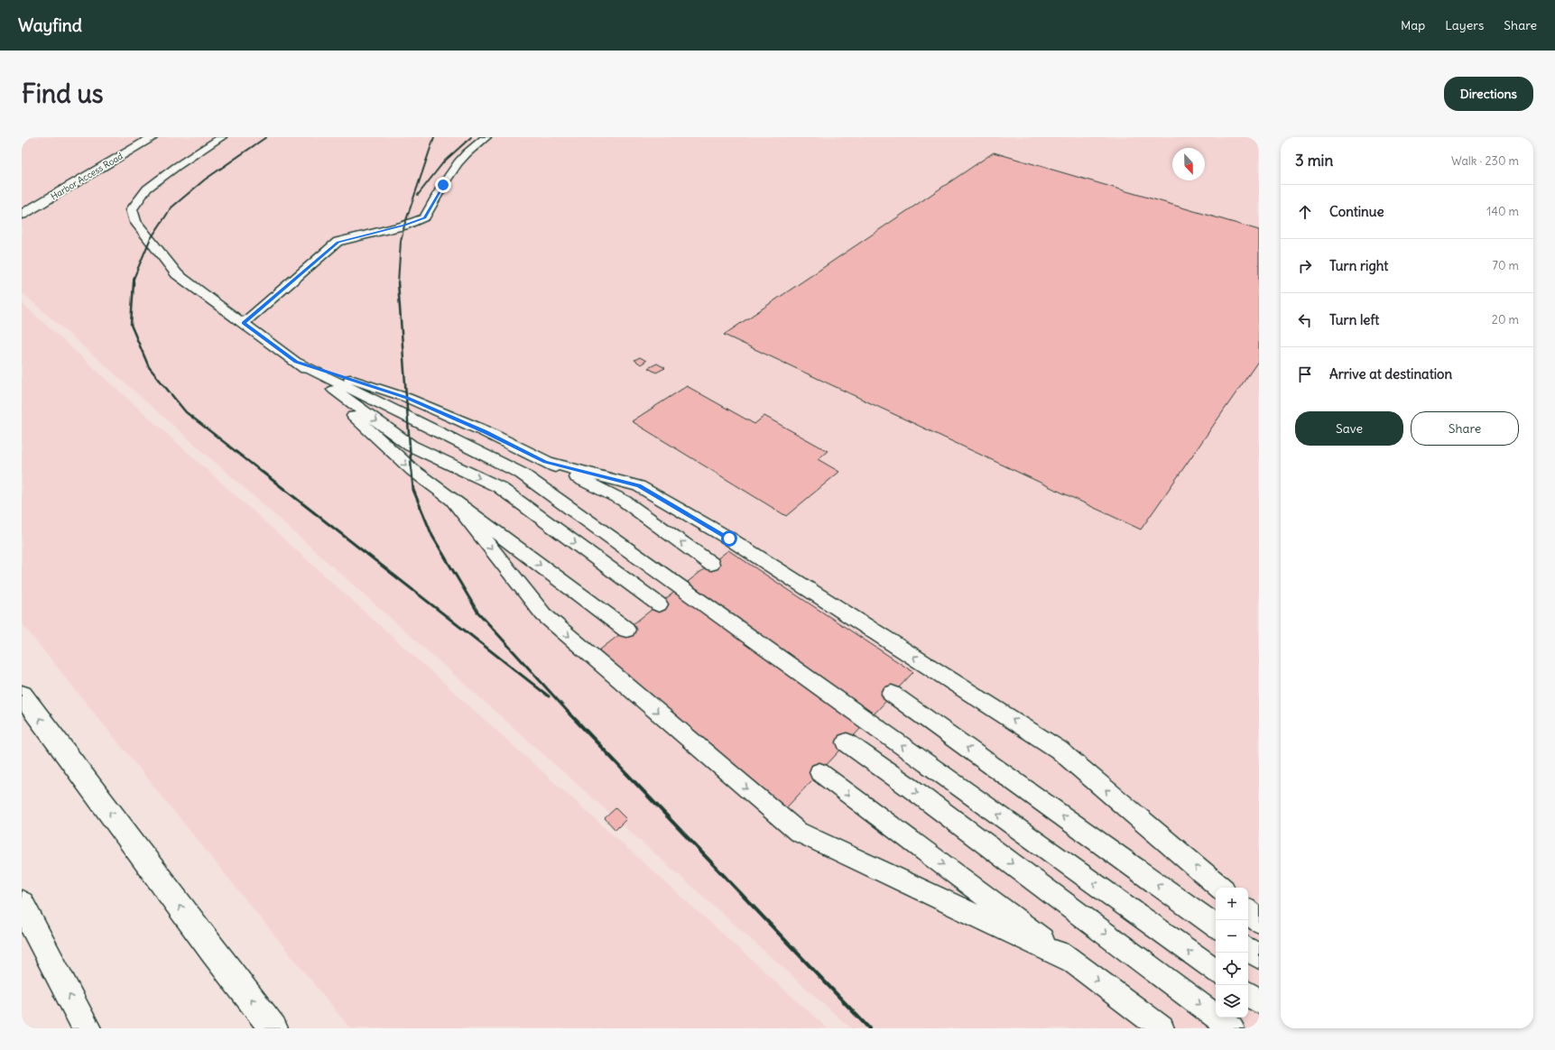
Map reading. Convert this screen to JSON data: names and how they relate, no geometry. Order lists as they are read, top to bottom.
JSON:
{
  "streets": {
    "main road": ["Harbor Access Road"]
  },
  "north": "bottom",
  "page": {
    "header": "Wayfind",
    "nav": ["Map", "Layers", "Share"],
    "buttons": [
      "Directions",
      ["Save", "Share"]
    ],
    "title": "Find us",
    "heading": ["3 min", "Walk · 230 m"],
    "list": [
      ["Continue", "140 m"],
      ["Turn right", "70 m"],
      ["Turn left", "20 m"],
      "Arrive at destination"
    ],
    "map_buttons": ["+", "−"]
  }
}
